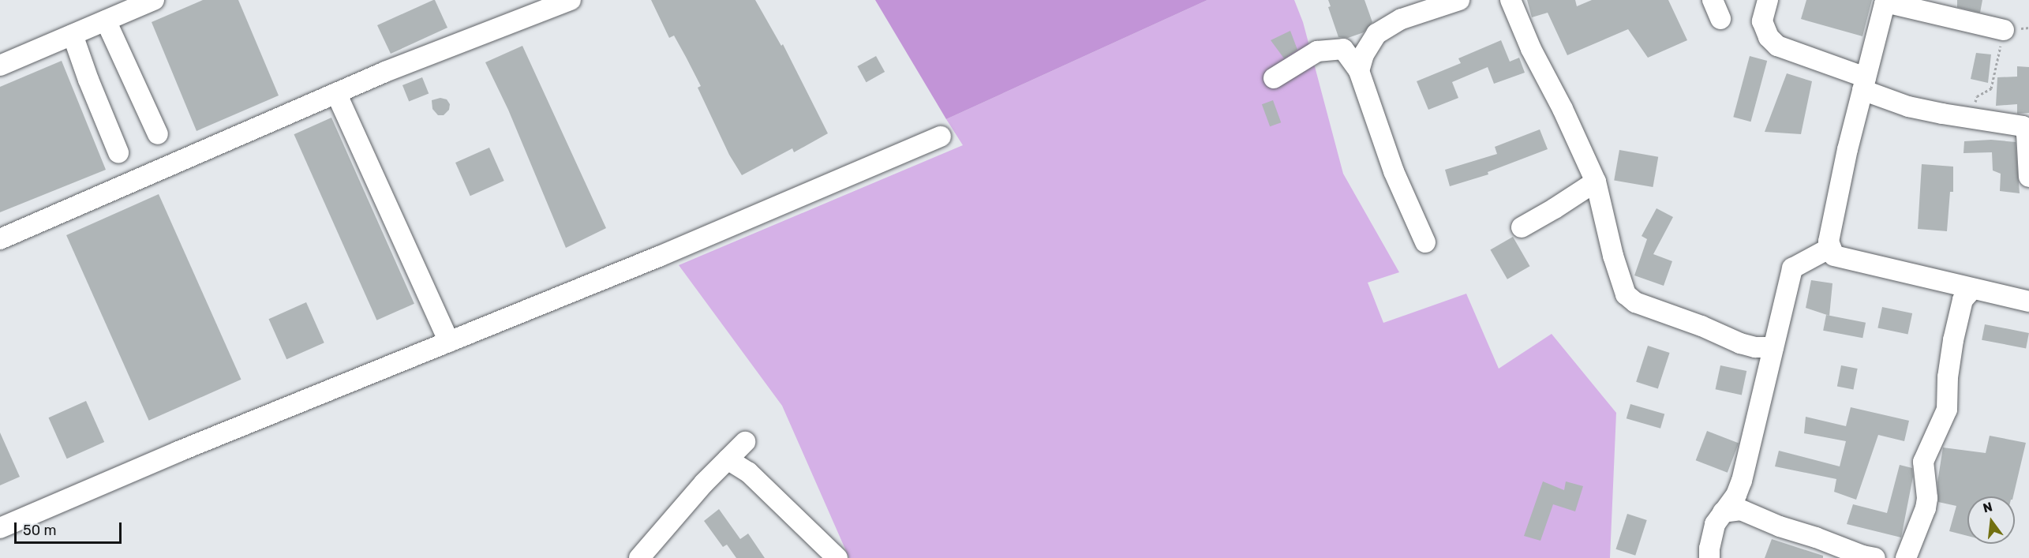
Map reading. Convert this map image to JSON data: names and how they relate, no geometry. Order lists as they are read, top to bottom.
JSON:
{
  "scale_bar": "50 m",
  "north": "top"
}
